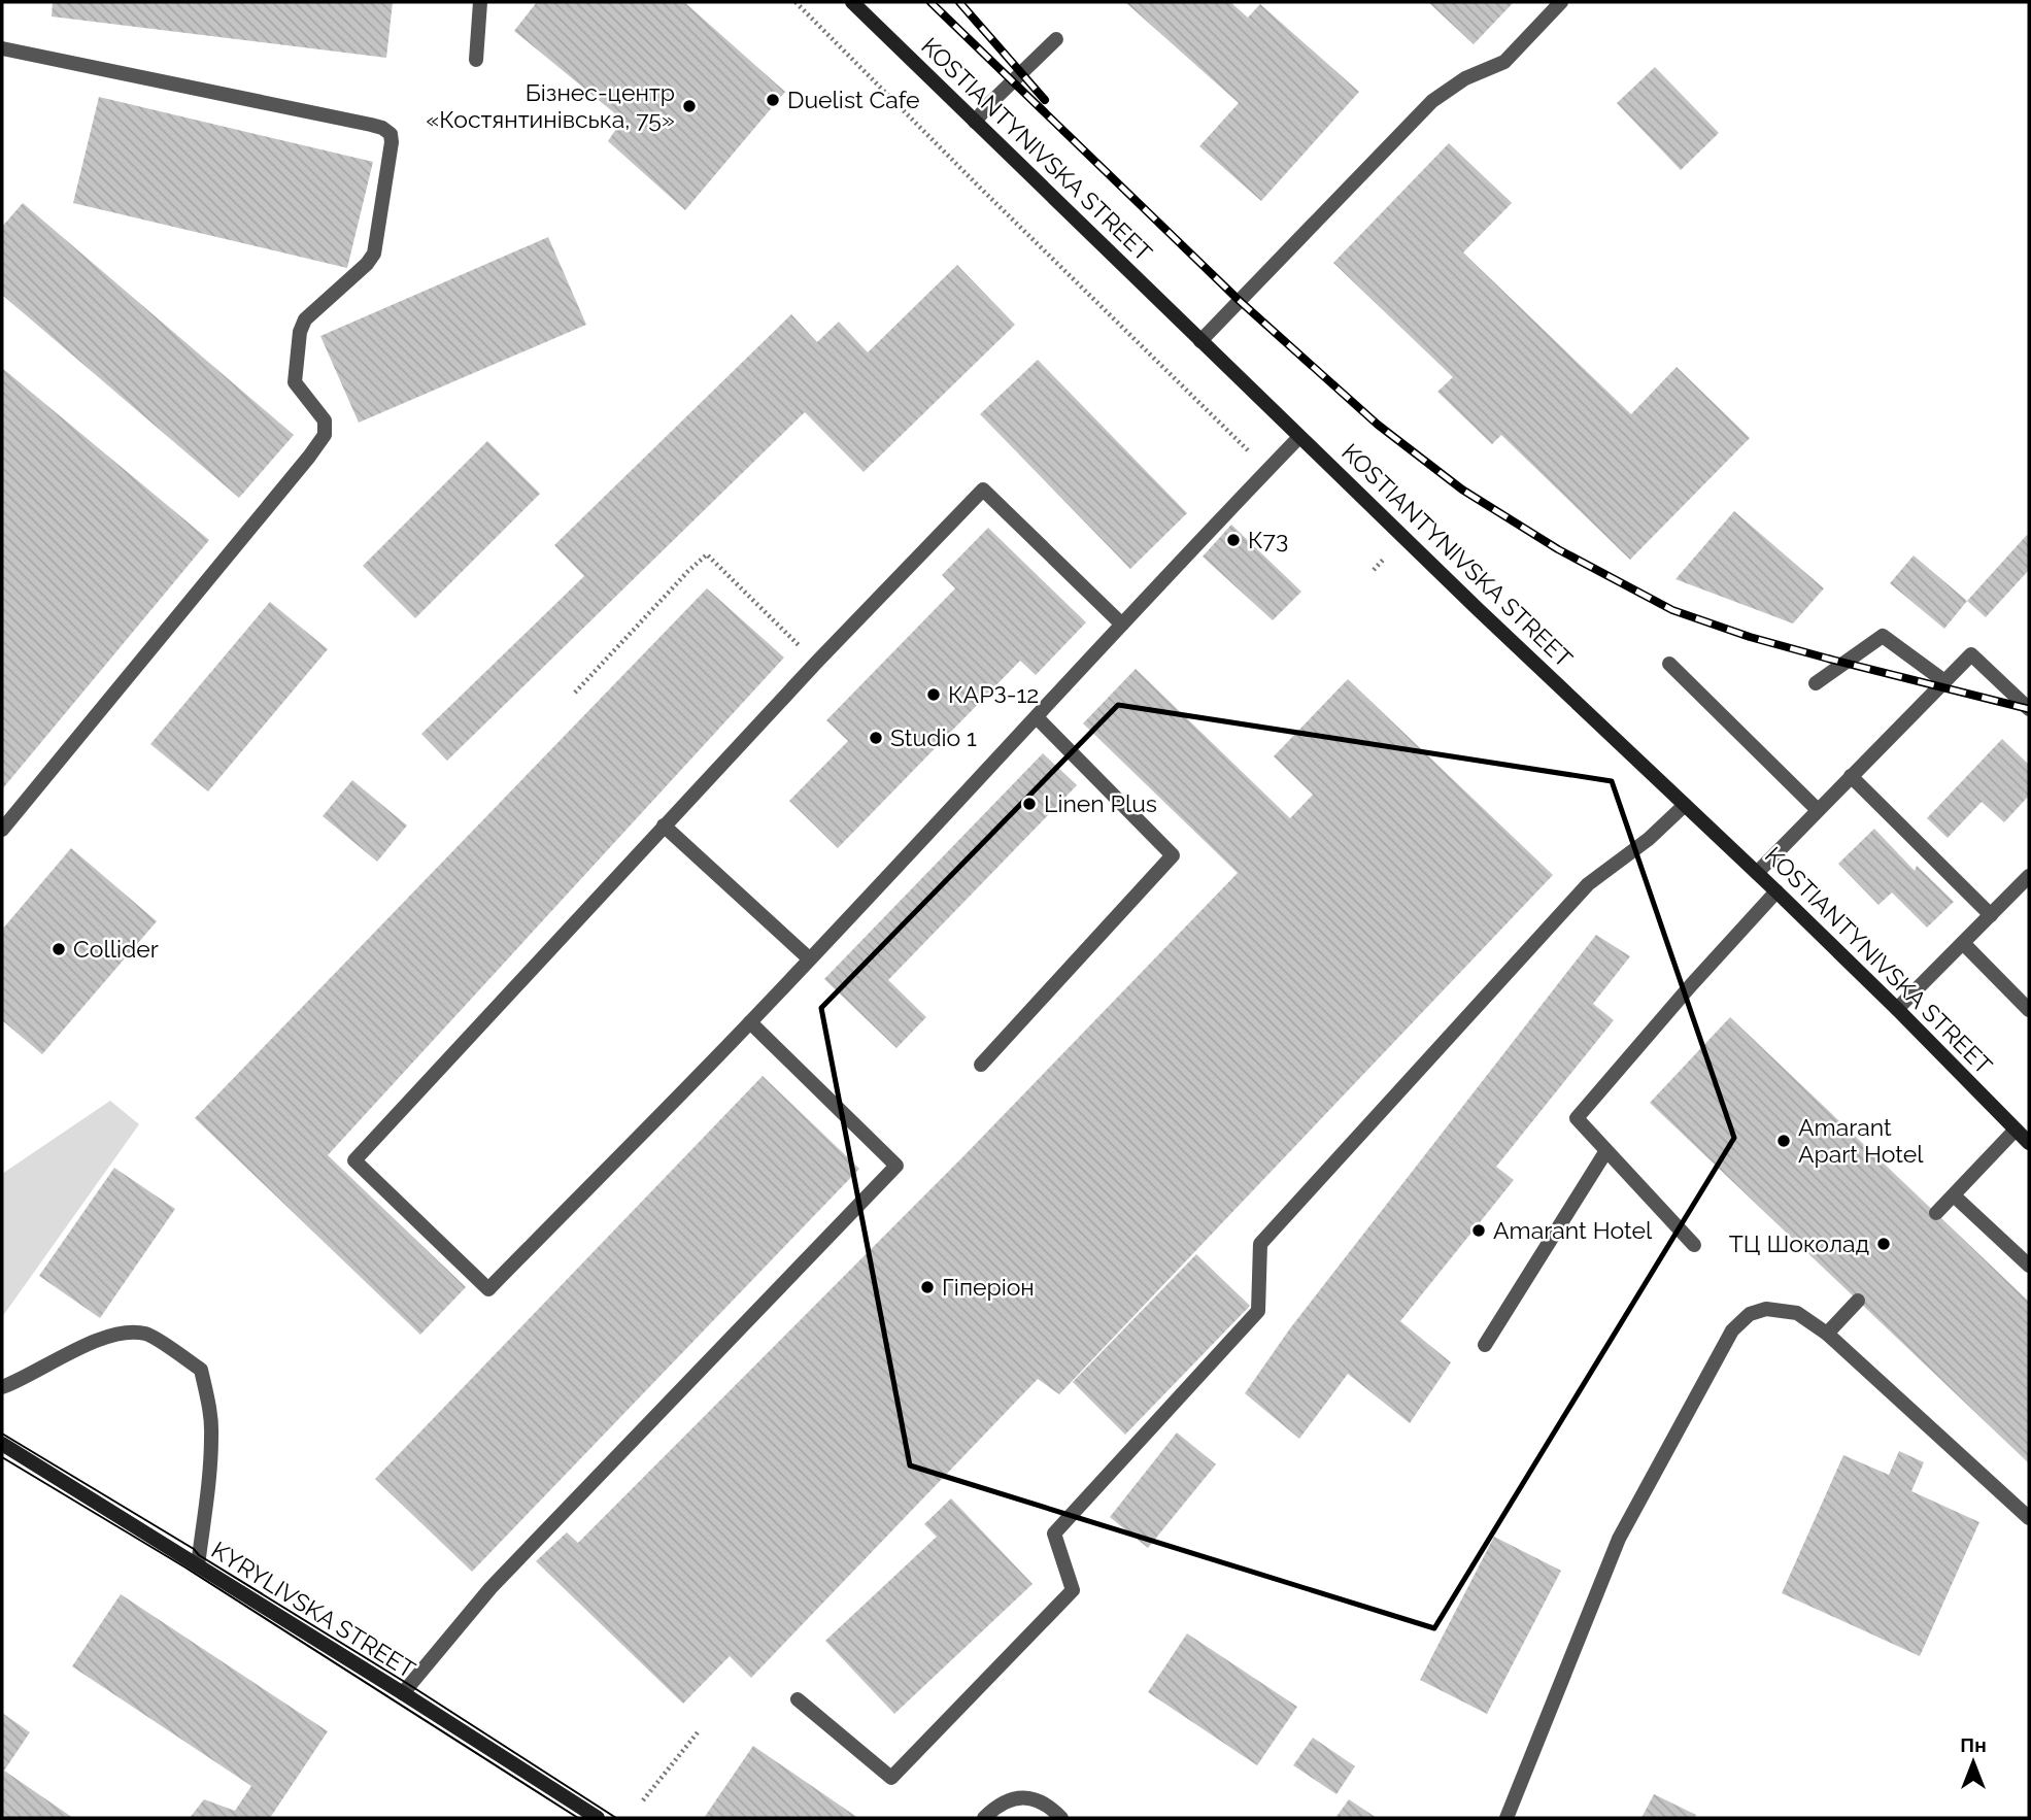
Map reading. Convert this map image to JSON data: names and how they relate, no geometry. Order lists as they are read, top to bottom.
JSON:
{
  "streets": {
    "main road": ["KOSTIANTYNIVSKA STREET", "KYRYLIVSKA STREET"]
  },
  "places": [
    "Duelist Cafe",
    "Бізнес-центр «Костянтинівська, 75»",
    "К73",
    "КАРЗ-12",
    "Studio 1",
    "Linen Plus",
    "Collider",
    "Amarant Apart Hotel",
    "Amarant Hotel",
    "ТЦ Шоколад",
    "Гіперіон"
  ],
  "north": "top"
}
